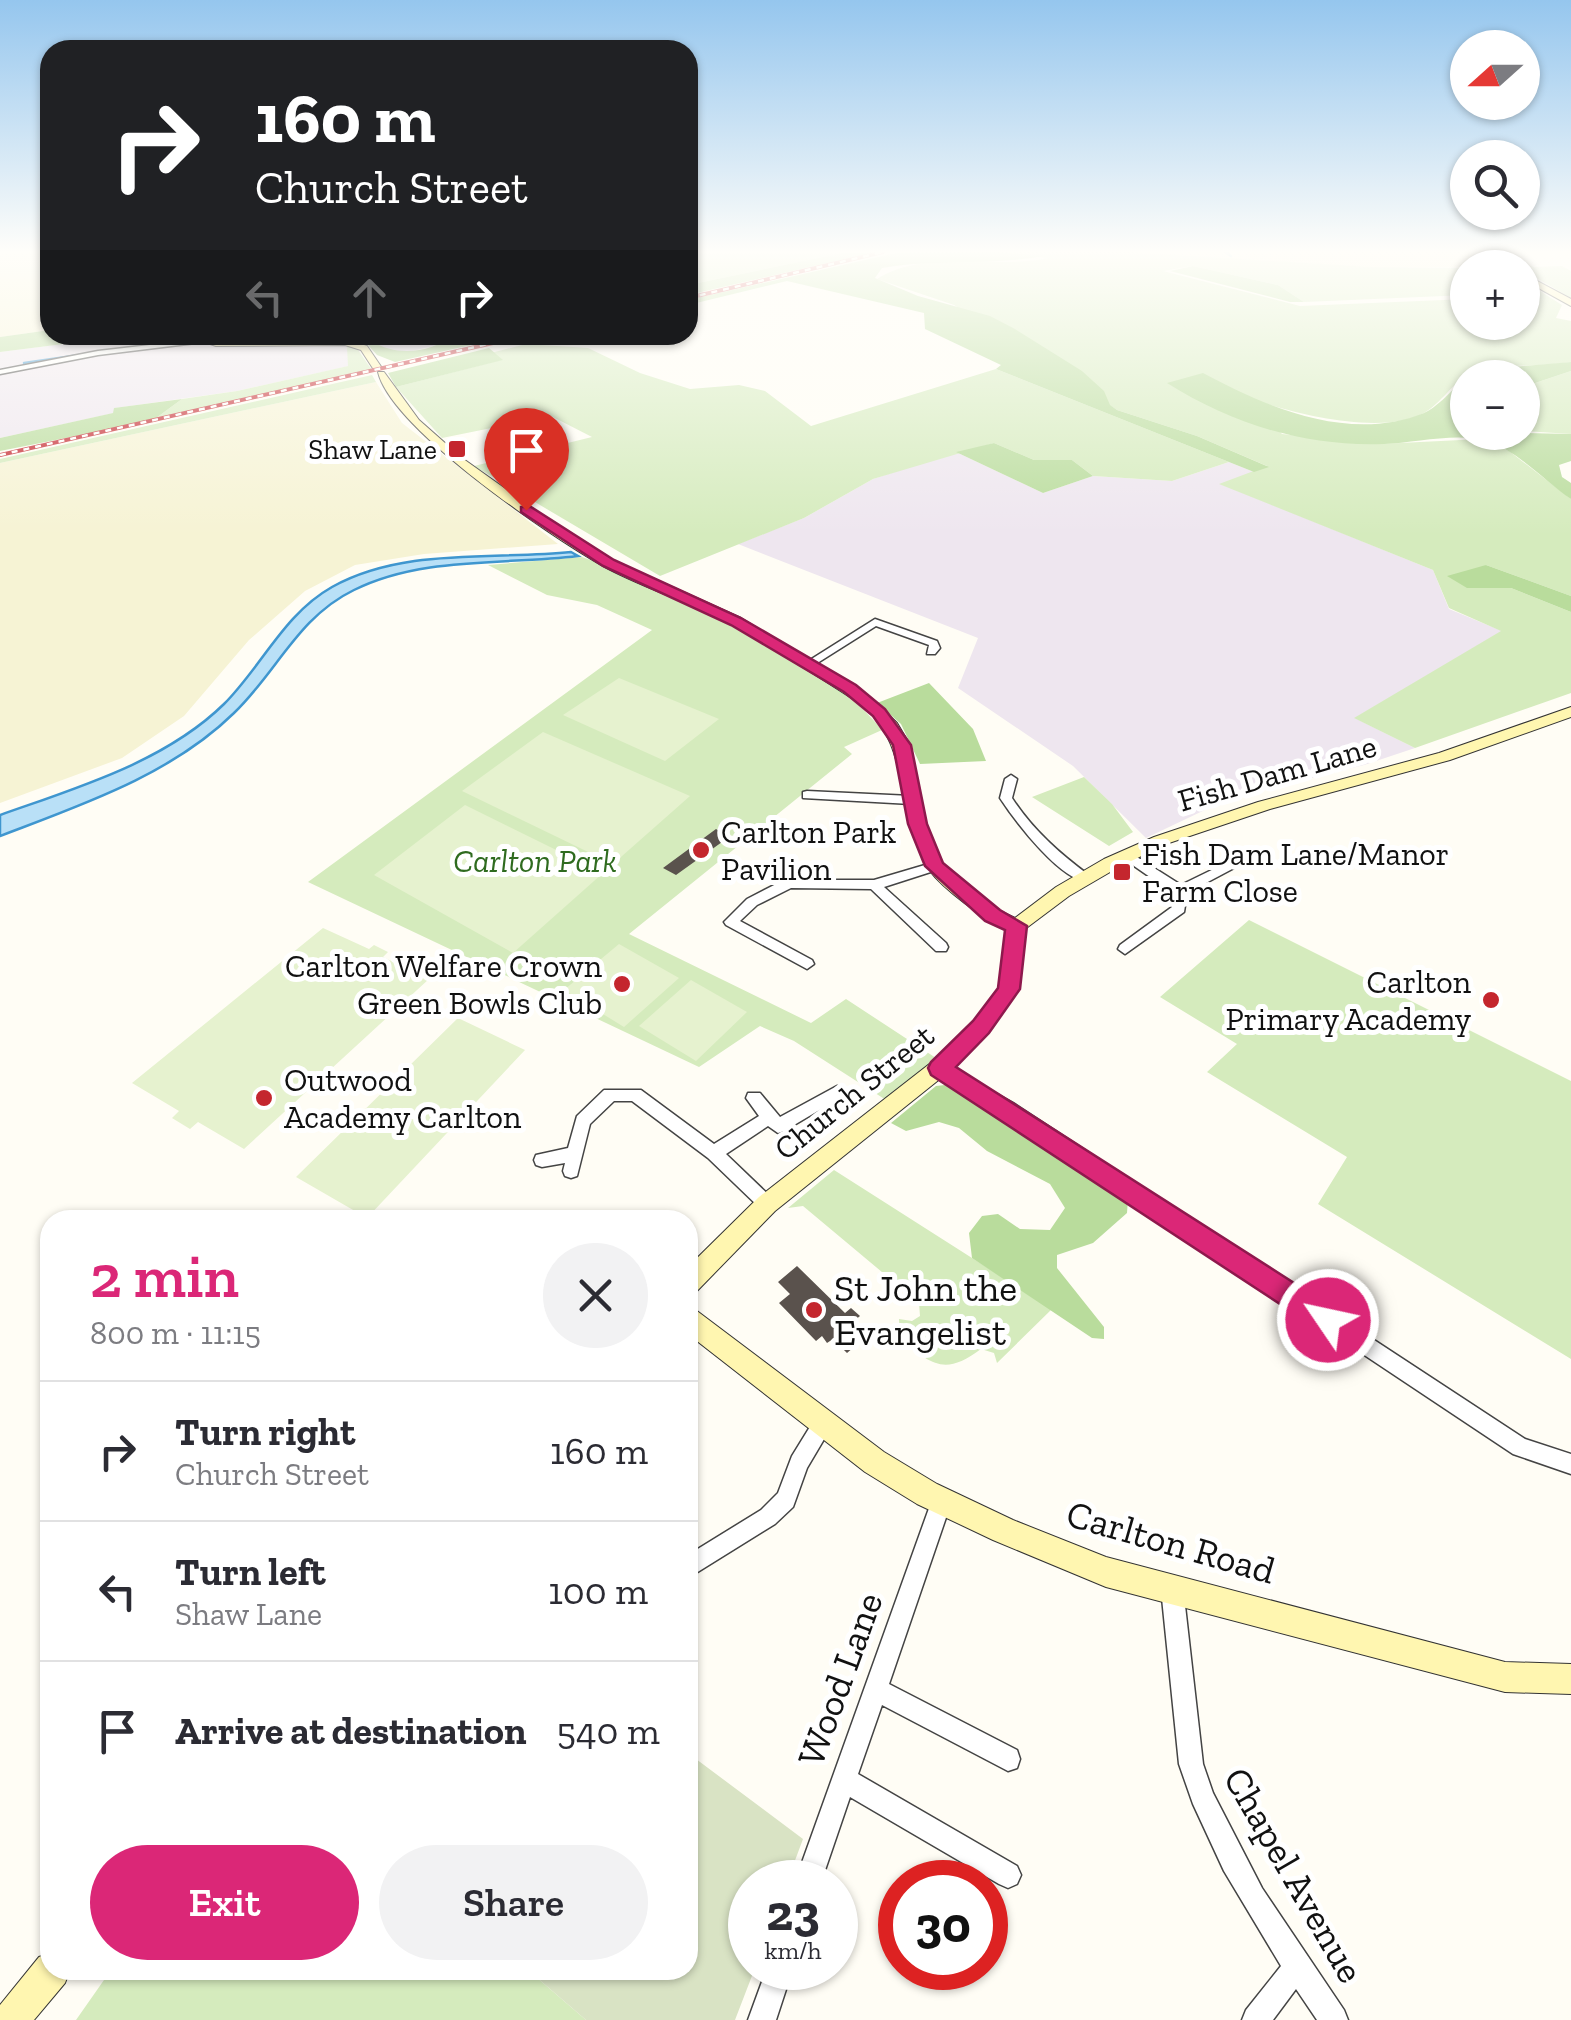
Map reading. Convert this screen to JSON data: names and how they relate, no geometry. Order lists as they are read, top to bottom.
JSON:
{
  "streets": {
    "street": [
      "Fish Dam Lane",
      "Church Street",
      "Carlton Road",
      "Wood Lane",
      "Chapel Avenue"
    ]
  },
  "crossings": [
    ["Fish Dam Lane", "Church Street"],
    ["Carlton Road", "Wood Lane"],
    ["Carlton Road", "Chapel Avenue"]
  ],
  "parks": ["Carlton Park"],
  "places": {
    "transit": ["Shaw Lane", "Fish Dam Lane/Manor Farm Close"],
    "other": [
      "Carlton Park Pavilion",
      "Carlton Welfare Crown Green Bowls Club",
      "Carlton Primary Academy",
      "Outwood Academy Carlton",
      "St John the Evangelist"
    ]
  },
  "north": "left",
  "page": {
    "map_buttons": ["+", "−"],
    "turn": ["160 m", "Church Street"],
    "heading": ["2 min", "800 m · 11:15"],
    "list": [
      {
        "name": "Turn right",
        "note": "Church Street",
        "value": "160 m"
      },
      {
        "name": "Turn left",
        "note": "Shaw Lane",
        "value": "100 m"
      },
      {
        "name": "Arrive at destination",
        "value": "540 m"
      }
    ],
    "buttons": ["Exit", "Share"],
    "speed": "23 km/h",
    "limit": "30"
  }
}
